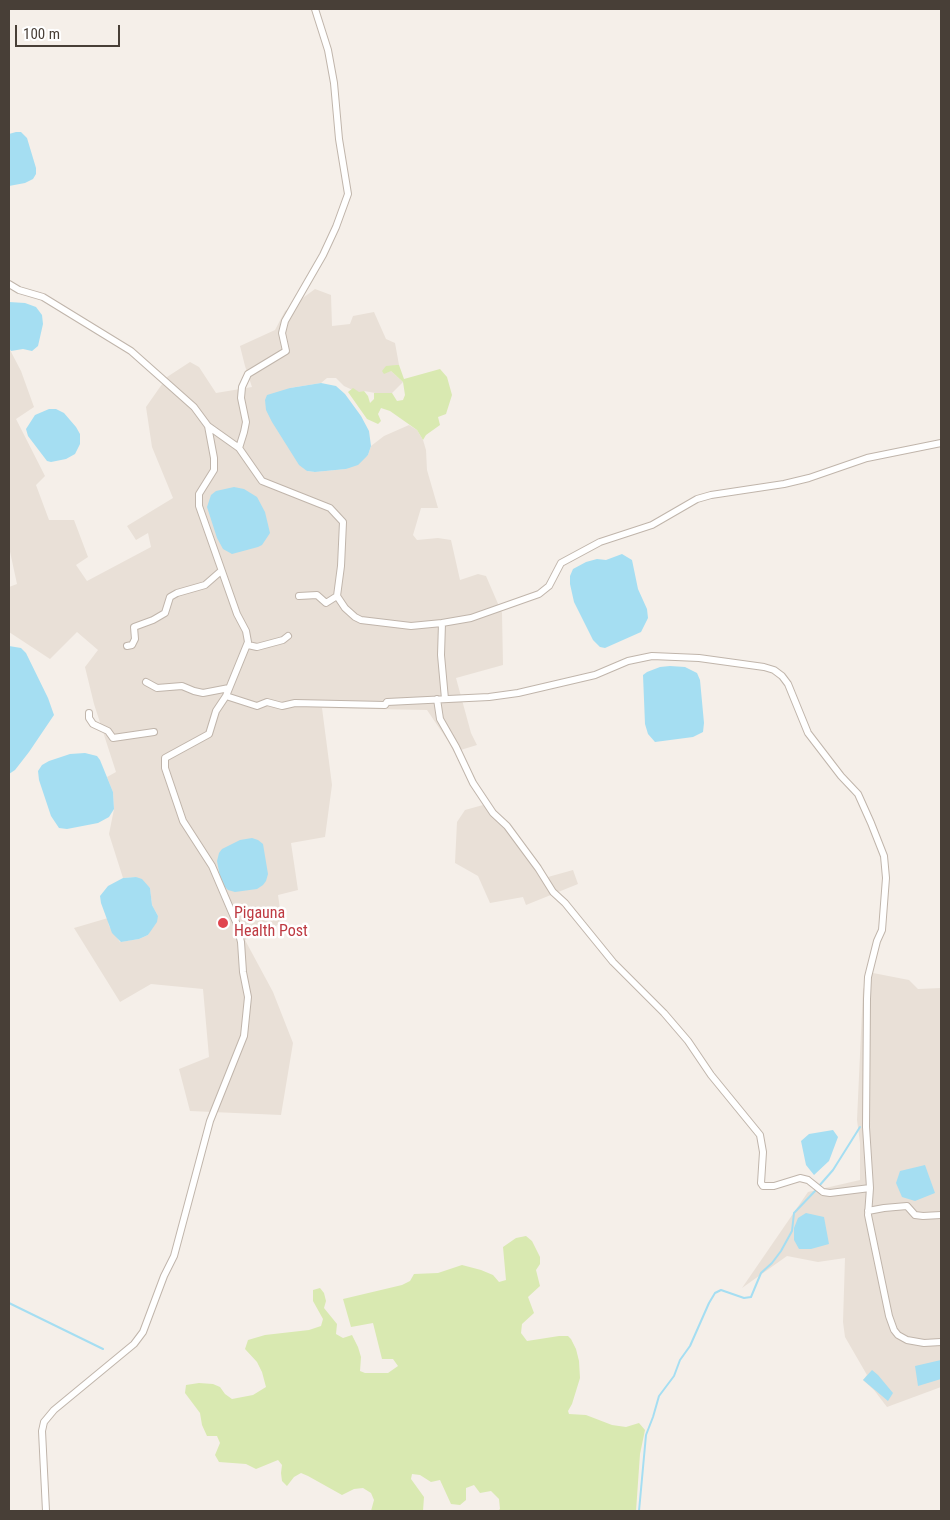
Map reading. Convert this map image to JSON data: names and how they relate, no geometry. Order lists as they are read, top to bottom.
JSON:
{
  "places": ["Pigauna Health Post"],
  "scale_bar": "100 m"
}
